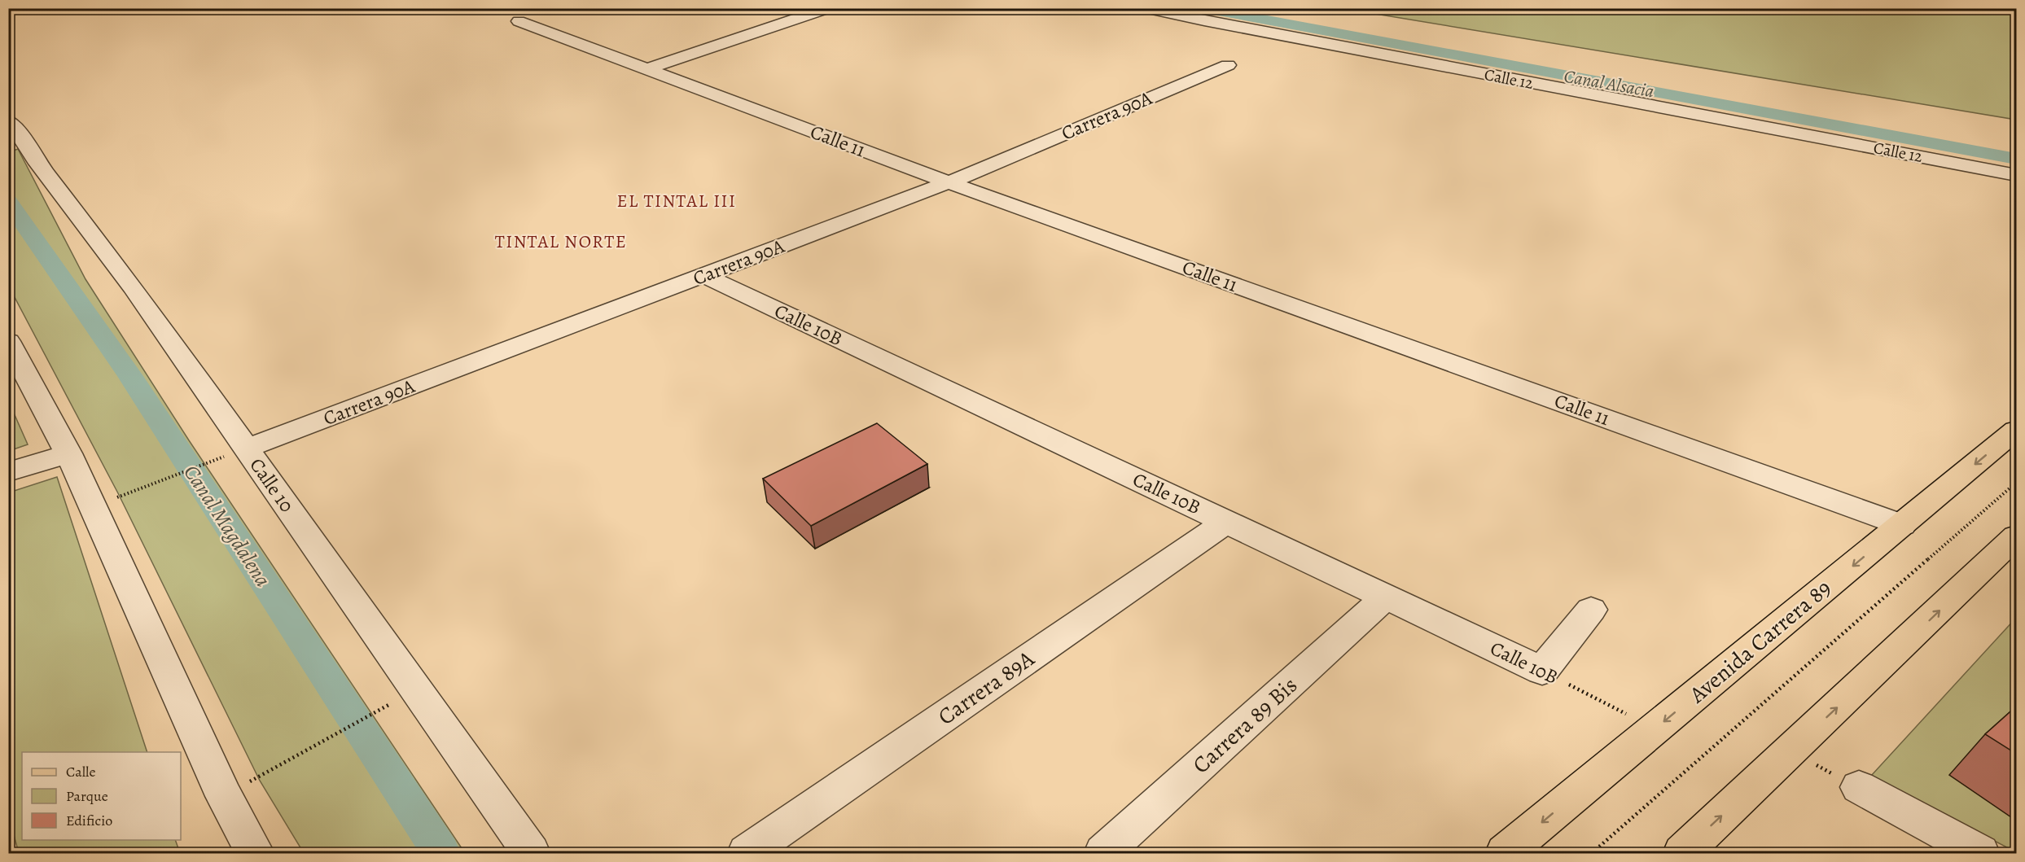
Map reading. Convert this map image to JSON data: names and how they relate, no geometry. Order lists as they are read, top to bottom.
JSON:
{
  "streets": {
    "main road": ["Avenida Carrera 89"],
    "street": [
      "Calle 12",
      "Carrera 90A",
      "Calle 11",
      "Calle 10B",
      "Calle 10",
      "Carrera 89A",
      "Carrera 89 Bis"
    ]
  },
  "crossings": [
    ["Carrera 90A", "Calle 11"],
    ["Carrera 90A", "Calle 10B"],
    ["Carrera 90A", "Calle 10"],
    ["Calle 11", "Avenida Carrera 89"],
    ["Calle 10B", "Carrera 89A"],
    ["Calle 10B", "Carrera 89 Bis"]
  ],
  "districts": ["EL TINTAL III", "TINTAL NORTE"],
  "water": ["Canal Alsacia", "Canal Magdalena"],
  "legend": ["Calle", "Parque", "Edificio"]
}
